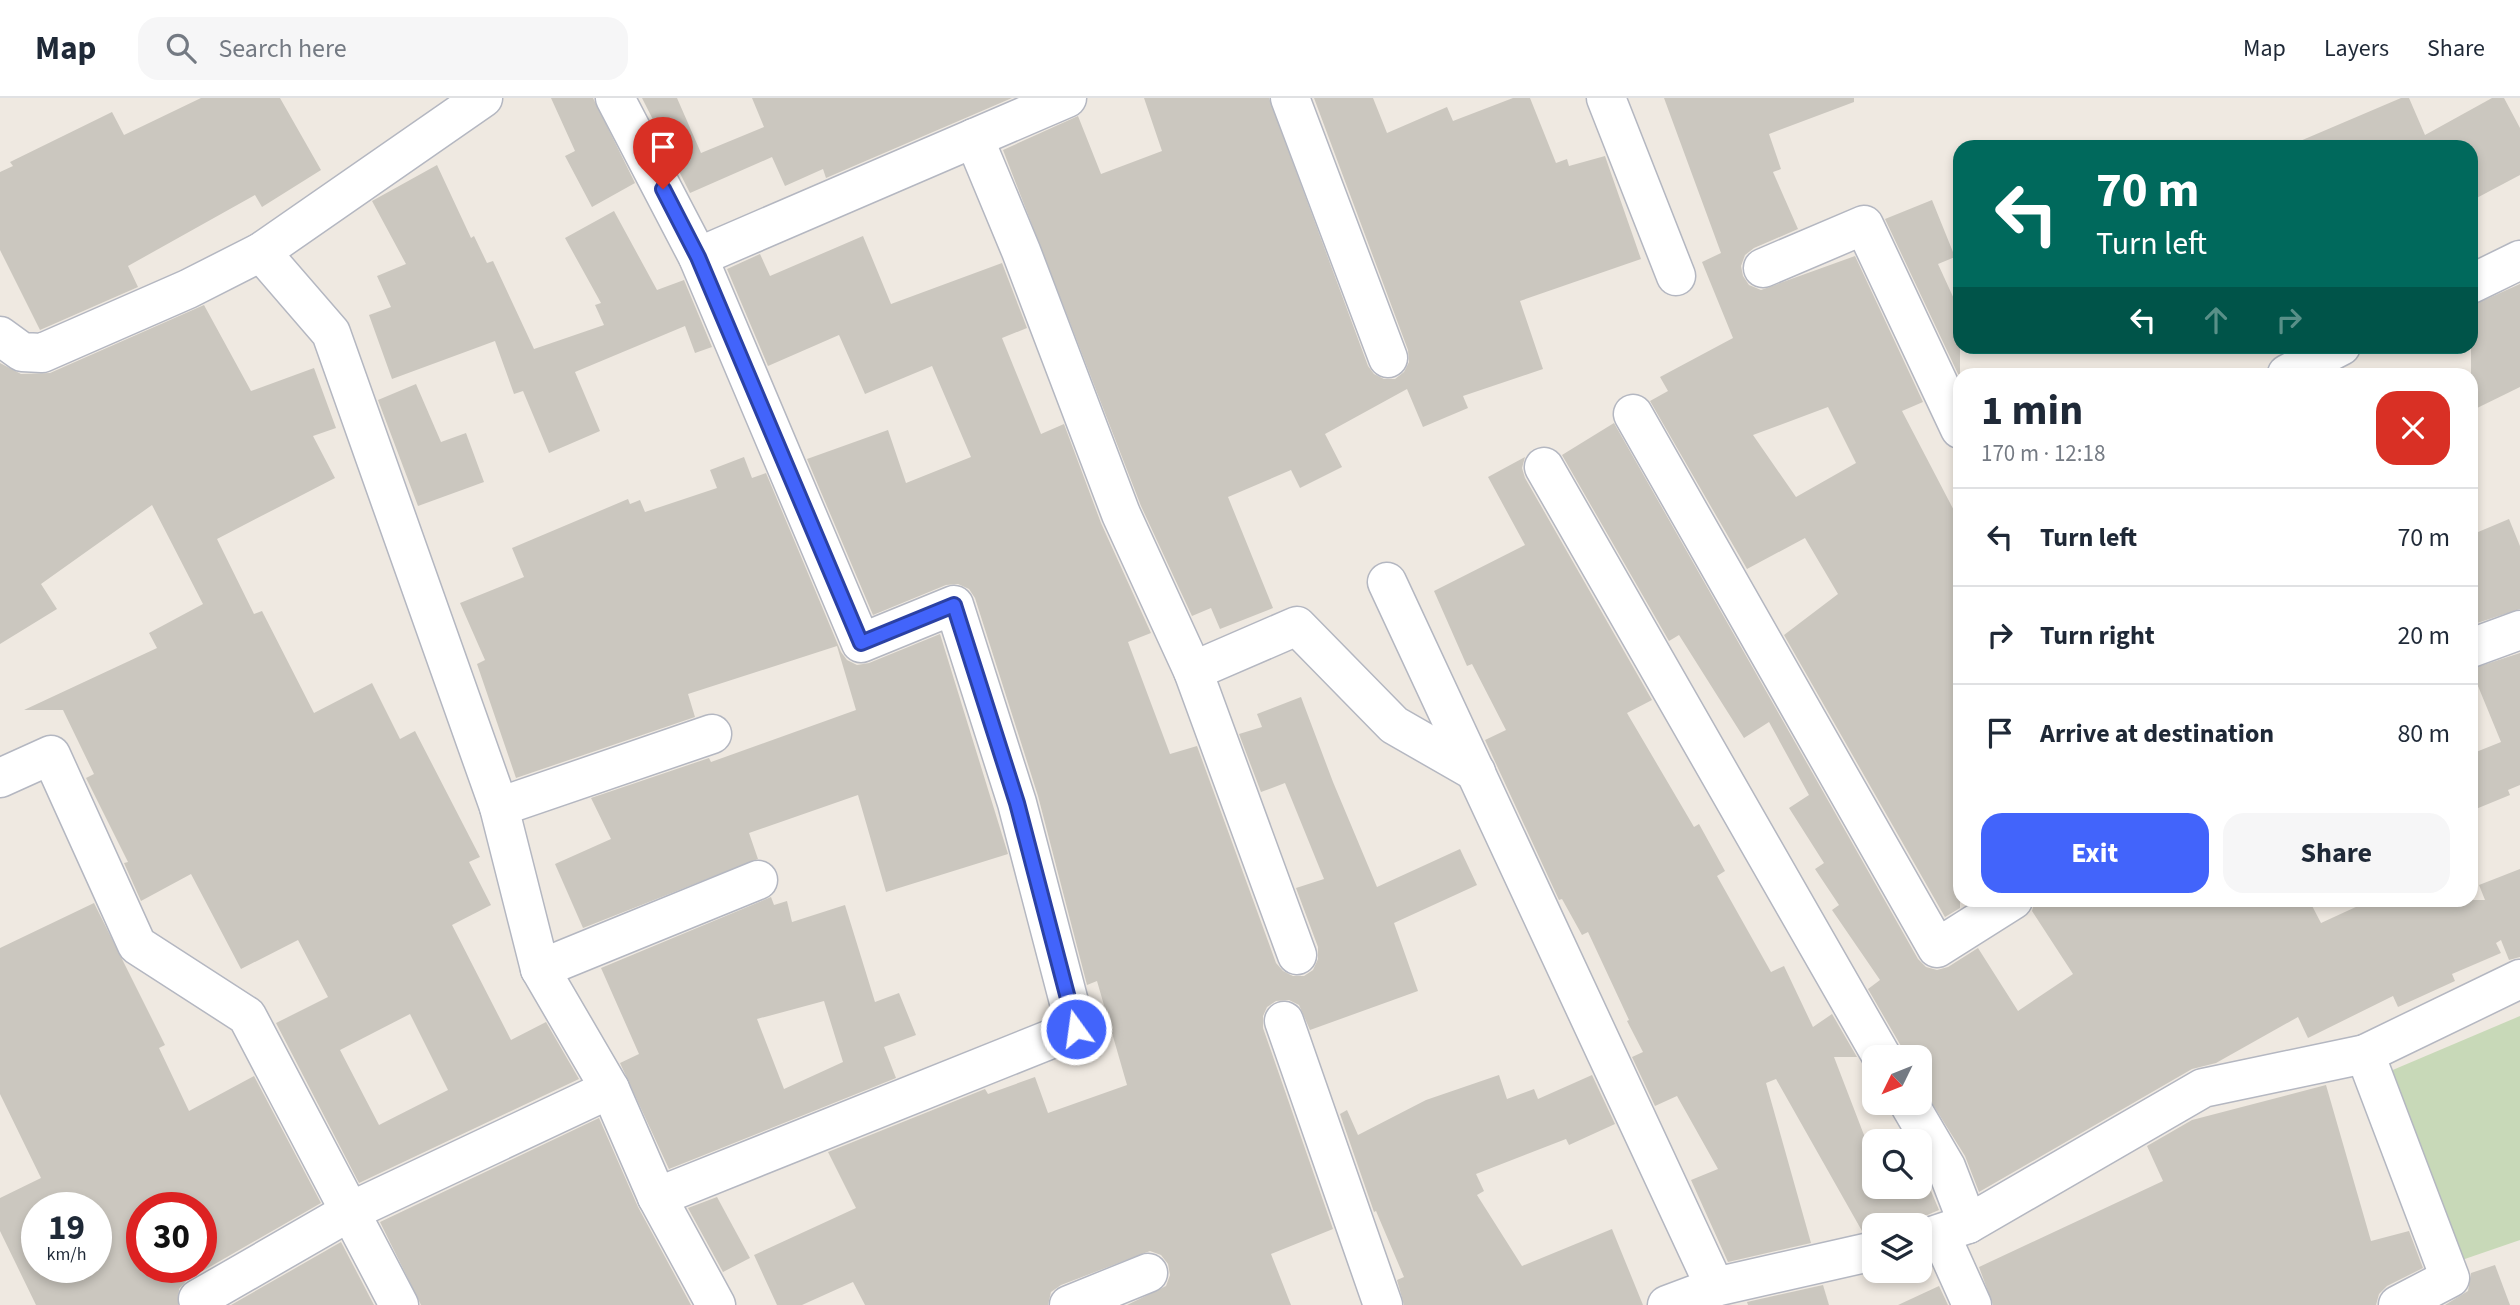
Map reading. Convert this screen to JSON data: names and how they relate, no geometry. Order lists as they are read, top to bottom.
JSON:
{
  "north": "bottom left",
  "page": {
    "header": "Map",
    "search": "Search here",
    "nav": ["Map", "Layers", "Share"],
    "turn": ["70 m", "Turn left"],
    "heading": ["1 min", "170 m · 12:18"],
    "list": [
      {
        "name": "Turn left",
        "value": "70 m"
      },
      {
        "name": "Turn right",
        "value": "20 m"
      },
      {
        "name": "Arrive at destination",
        "value": "80 m"
      }
    ],
    "buttons": ["Exit", "Share"],
    "speed": "19 km/h",
    "limit": "30"
  }
}
